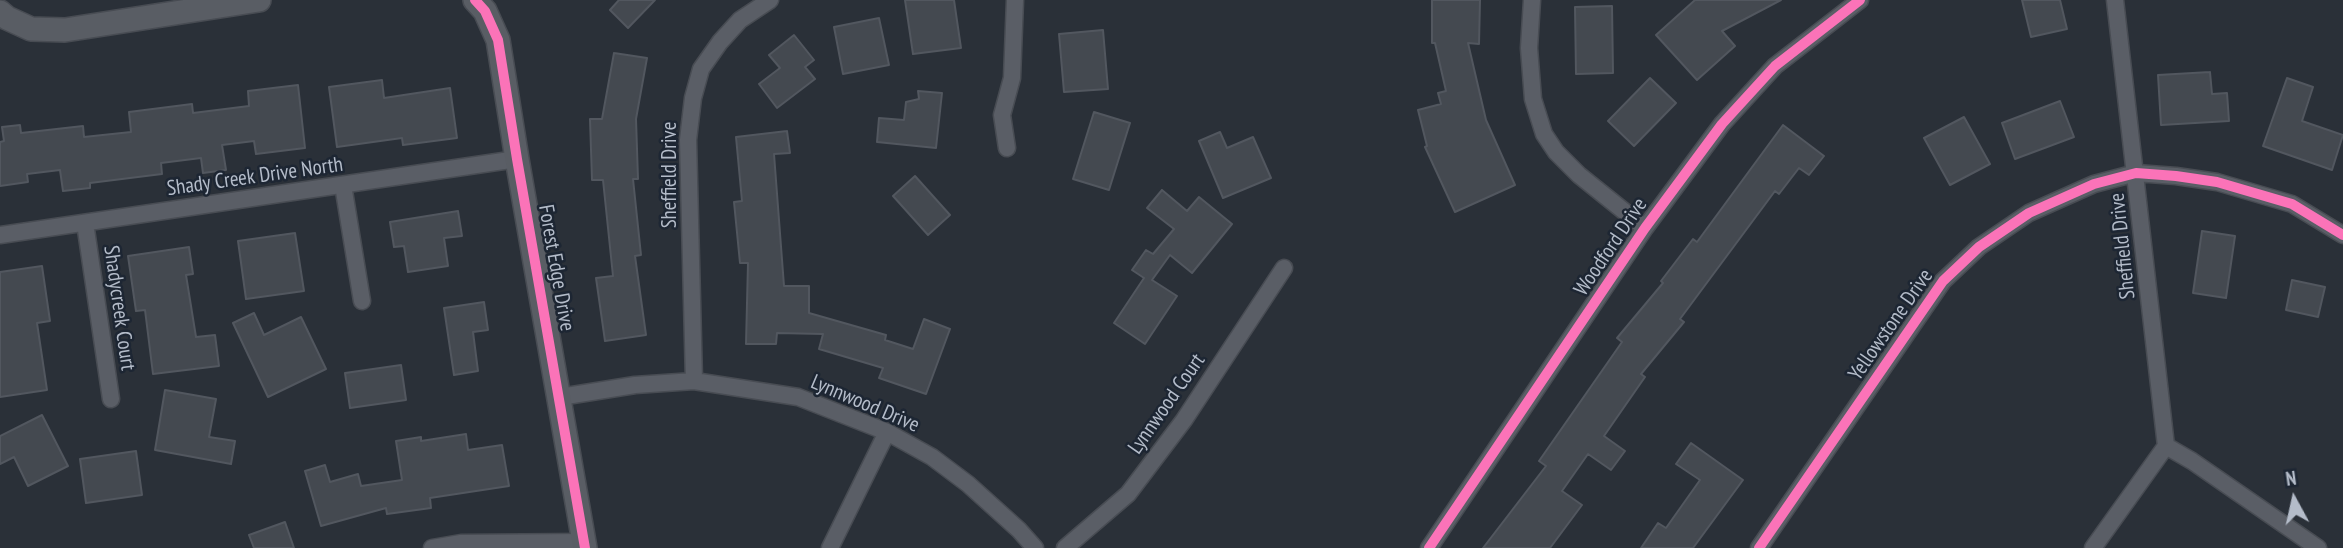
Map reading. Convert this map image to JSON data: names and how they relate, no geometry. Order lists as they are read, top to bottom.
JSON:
{
  "streets": {
    "street": [
      "Sheffield Drive",
      "Shady Creek Drive North",
      "Woodford Drive",
      "Forest Edge Drive",
      "Shadycreek Court",
      "Yellowstone Drive",
      "Lynnwood Drive",
      "Lynnwood Court"
    ]
  },
  "crossings": [
    ["Sheffield Drive", "Yellowstone Drive"],
    ["Sheffield Drive", "Lynnwood Drive"],
    ["Shady Creek Drive North", "Forest Edge Drive"],
    ["Shady Creek Drive North", "Shadycreek Court"],
    ["Forest Edge Drive", "Lynnwood Drive"]
  ],
  "north": "top"
}
